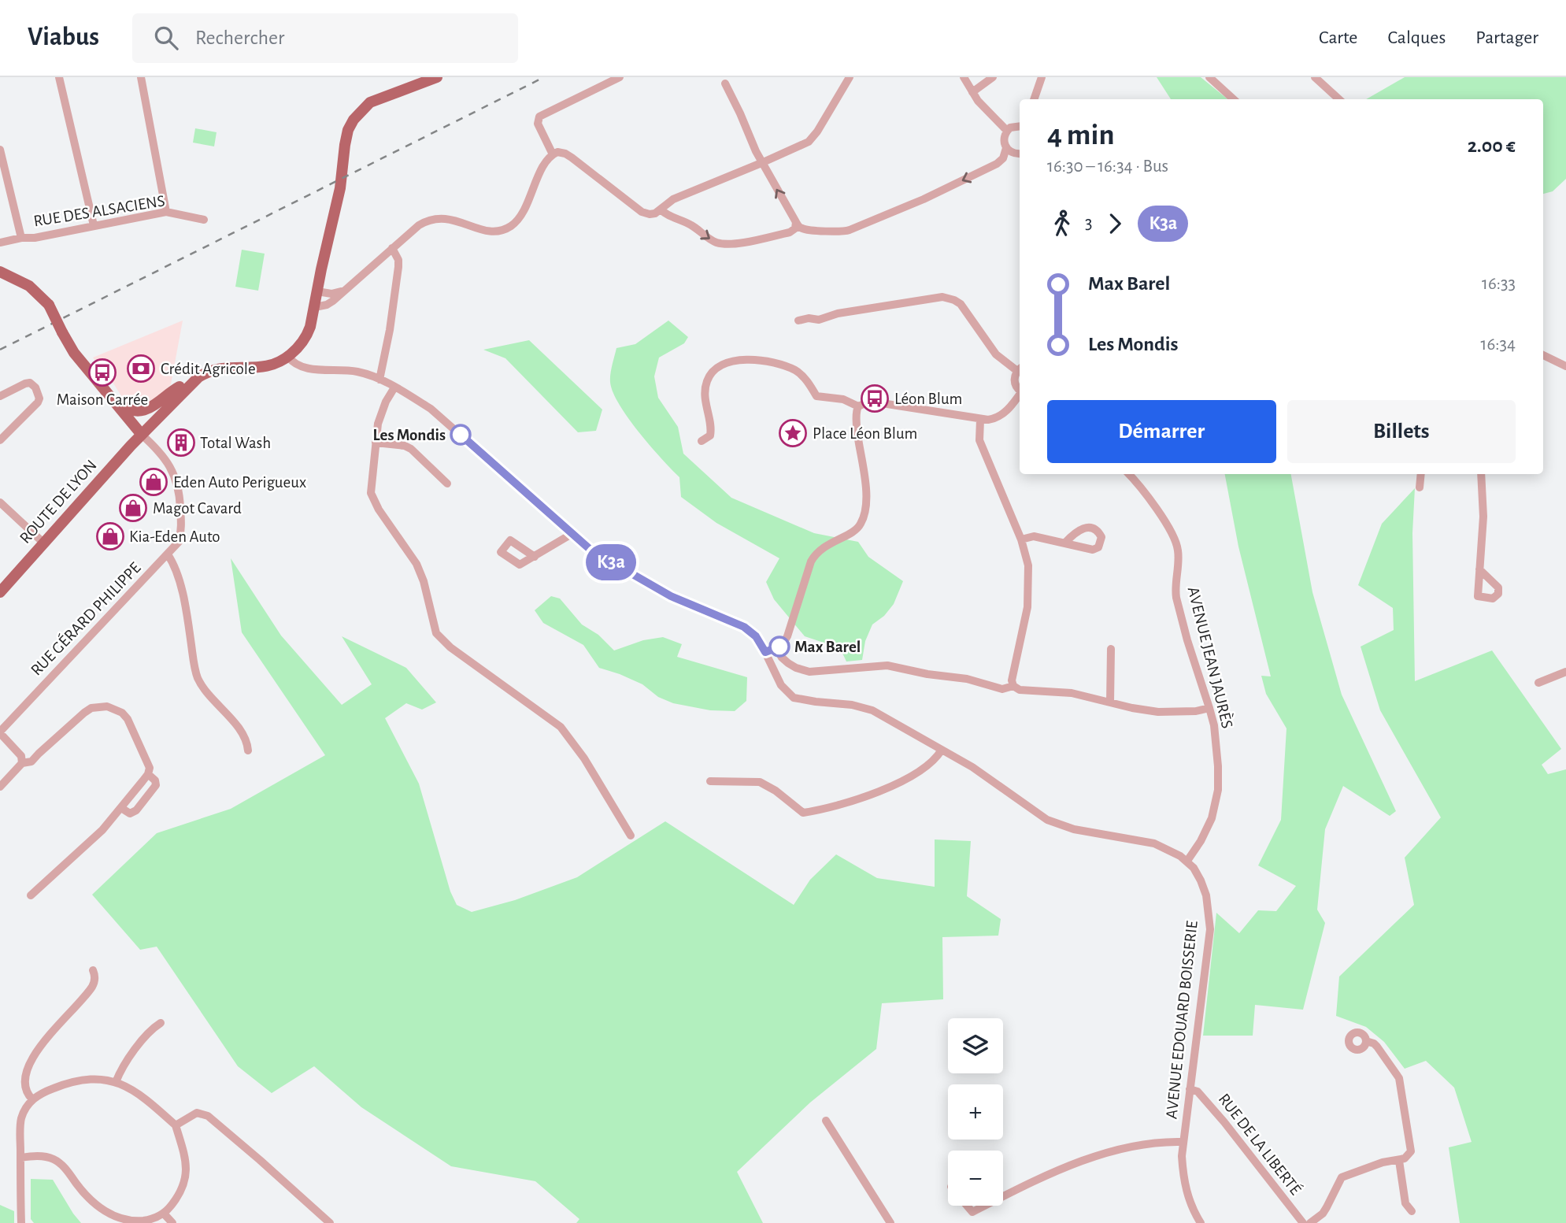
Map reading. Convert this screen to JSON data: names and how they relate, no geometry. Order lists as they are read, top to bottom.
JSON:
{
  "streets": {
    "main road": ["ROUTE DE LYON"],
    "street": [
      "RUE DES ALSACIENS",
      "RUE GÉRARD PHILIPPE",
      "AVENUE JEAN JAURÈS",
      "AVENUE EDOUARD BOISSERIE",
      "RUE DE LA LIBERTÉ"
    ]
  },
  "crossings": [
    ["ROUTE DE LYON", "RUE GÉRARD PHILIPPE"],
    ["AVENUE JEAN JAURÈS", "AVENUE EDOUARD BOISSERIE"],
    ["AVENUE EDOUARD BOISSERIE", "RUE DE LA LIBERTÉ"]
  ],
  "places": {
    "bank": ["Crédit Agricole"],
    "bus stop": ["Maison Carrée", "Léon Blum"],
    "place": ["Place Léon Blum"],
    "other": ["Les Mondis", "Max Barel"],
    "building": ["Total Wash"],
    "shop": ["Eden Auto Perigueux", "Magot Cavard", "Kia-Eden Auto"]
  },
  "lines": ["bus line K3a"],
  "page": {
    "header": "Viabus",
    "search": "Rechercher",
    "nav": ["Carte", "Calques", "Partager"],
    "on_map": "K3a",
    "heading": ["4 min", "16:30 – 16:34 · Bus", "2.00 €"],
    "legs": ["3", "K3a"],
    "list": [
      {
        "name": "Max Barel",
        "value": "16:33"
      },
      {
        "name": "Les Mondis",
        "value": "16:34"
      }
    ],
    "buttons": ["Démarrer", "Billets"],
    "map_buttons": ["+", "−"]
  }
}
